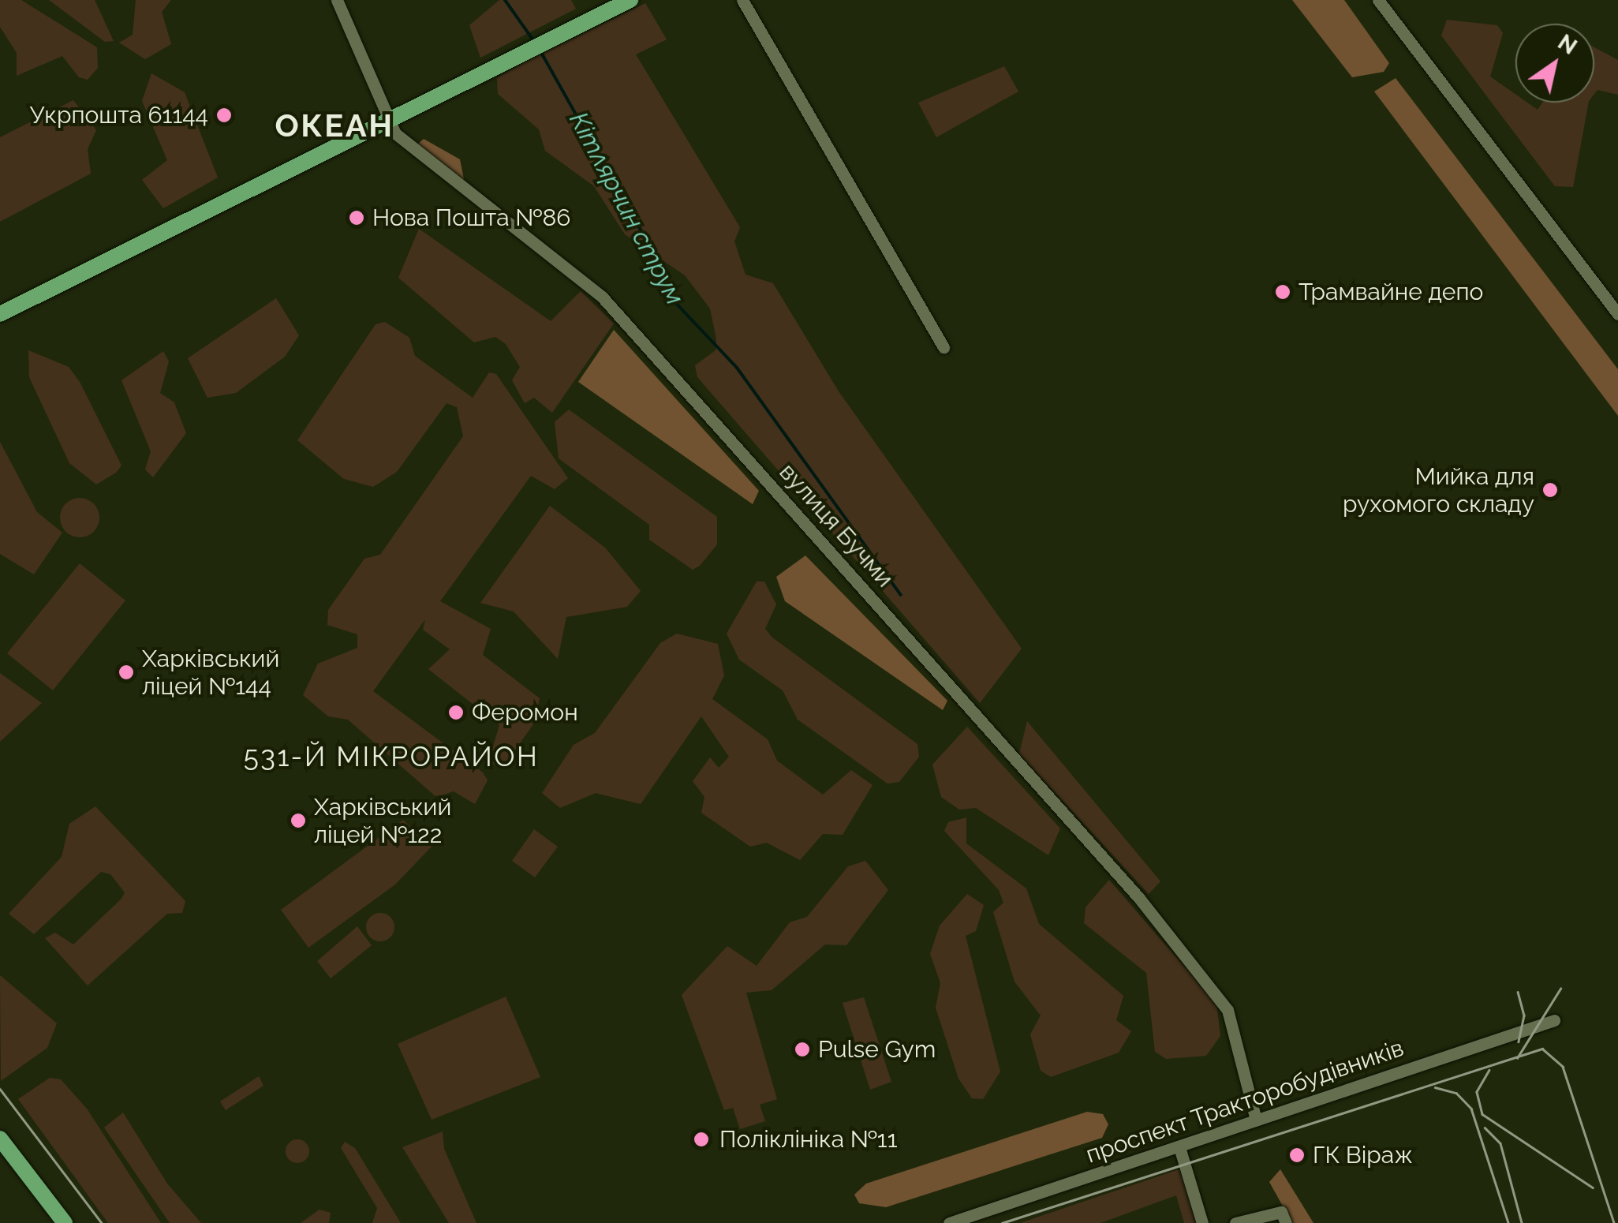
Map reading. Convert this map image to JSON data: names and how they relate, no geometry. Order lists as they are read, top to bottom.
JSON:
{
  "streets": {
    "street": ["вулиця Бучми", "проспект Тракторобудівників"]
  },
  "crossings": [
    ["вулиця Бучми", "проспект Тракторобудівників"]
  ],
  "districts": ["ОКЕАН", "531-Й МІКРОРАЙОН"],
  "water": ["Кітлярчин струм"],
  "places": [
    "Укрпошта 61144",
    "Нова Пошта №86",
    "Трамвайне депо",
    "Мийка для рухомого складу",
    "Харківський ліцей №144",
    "Феромон",
    "Харківський ліцей №122",
    "Pulse Gym",
    "Поліклініка №11",
    "ГК Віраж"
  ],
  "north": "top right"
}
